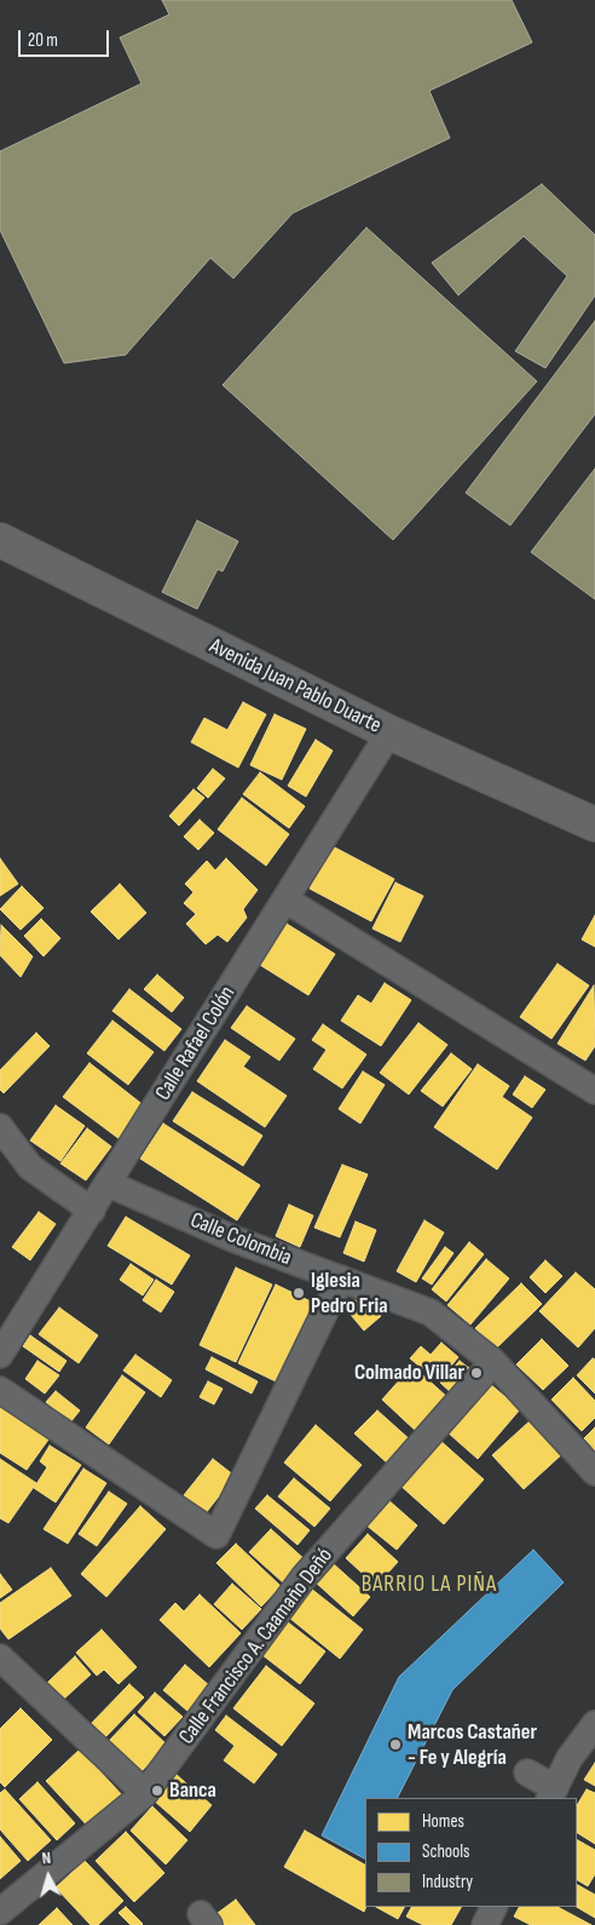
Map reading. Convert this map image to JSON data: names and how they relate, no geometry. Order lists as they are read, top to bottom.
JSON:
{
  "streets": {
    "main road": ["Avenida Juan Pablo Duarte"],
    "street": ["Calle Rafael Colón", "Calle Colombia", "Calle Francisco A. Caamaño Deñó"]
  },
  "crossings": [
    ["Avenida Juan Pablo Duarte", "Calle Rafael Colón"],
    ["Calle Rafael Colón", "Calle Colombia"],
    ["Calle Colombia", "Calle Francisco A. Caamaño Deñó"]
  ],
  "districts": ["BARRIO LA PIÑA"],
  "places": [
    "Iglesia Pedro Fria",
    "Colmado Villar",
    "Marcos Castañer - Fe y Alegría",
    "Banca"
  ],
  "legend": ["Homes", "Schools", "Industry"],
  "scale_bar": "20 m",
  "north": "top"
}
